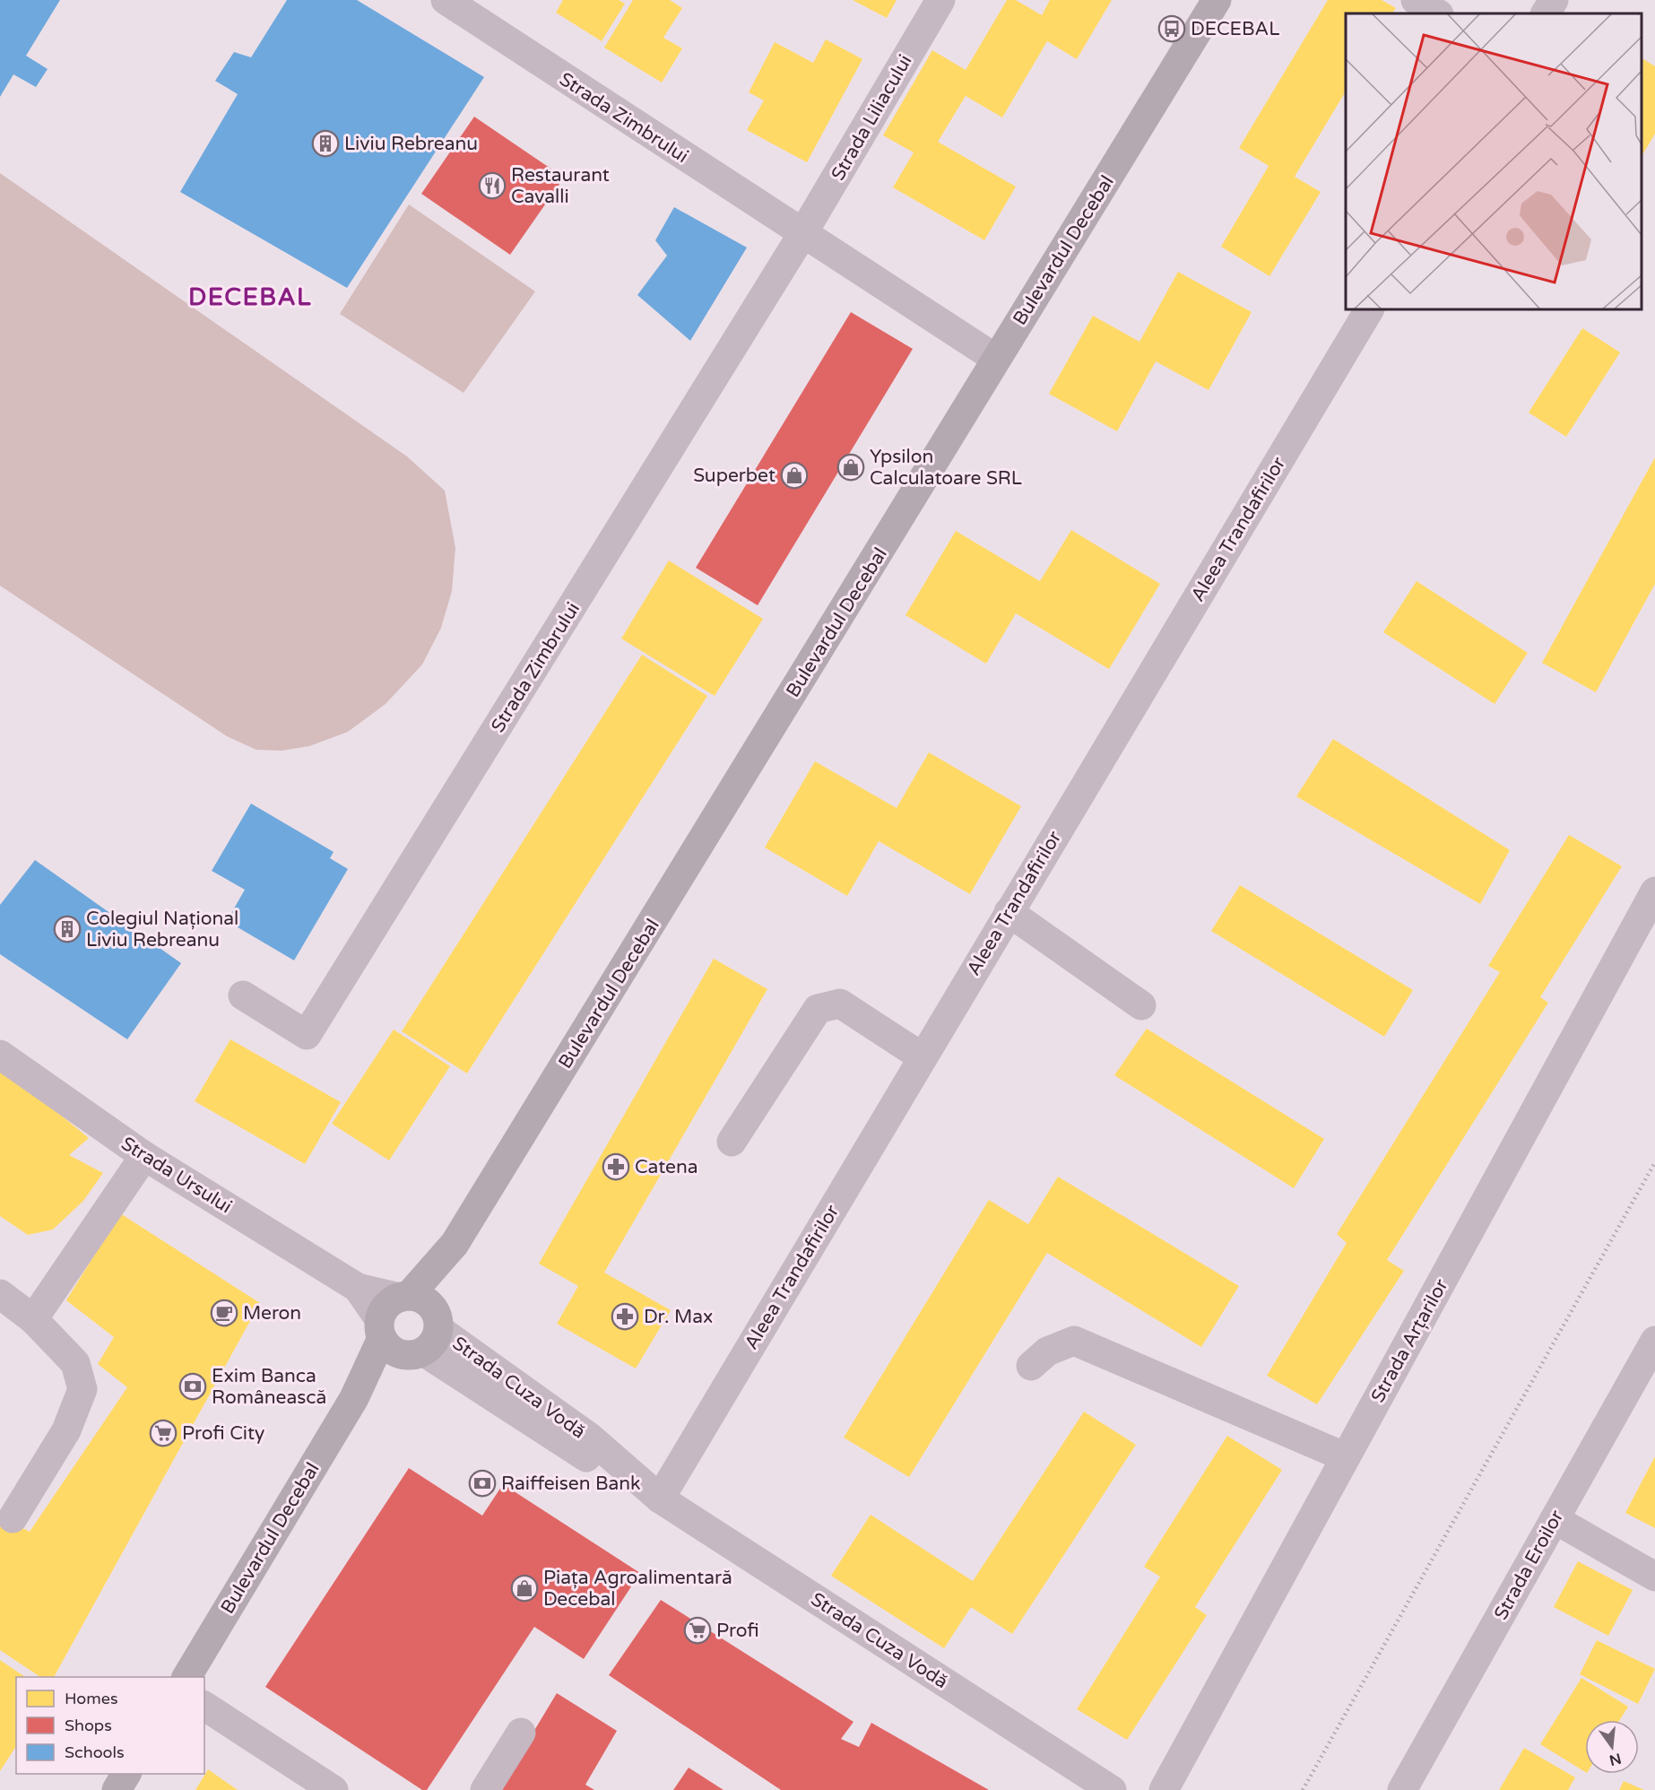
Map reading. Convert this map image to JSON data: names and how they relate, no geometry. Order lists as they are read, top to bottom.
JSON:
{
  "streets": {
    "main road": ["Bulevardul Decebal"],
    "street": [
      "Strada Zimbrului",
      "Strada Liliacului",
      "Aleea Trandafirilor",
      "Strada Ursului",
      "Strada Arțarilor",
      "Strada Cuza Vodă",
      "Strada Eroilor"
    ]
  },
  "crossings": [
    ["Strada Zimbrului", "Strada Liliacului"],
    ["Strada Zimbrului", "Bulevardul Decebal"],
    ["Bulevardul Decebal", "Strada Ursului"],
    ["Bulevardul Decebal", "Strada Cuza Vodă"],
    ["Aleea Trandafirilor", "Strada Cuza Vodă"],
    ["Strada Ursului", "Strada Cuza Vodă"]
  ],
  "districts": ["DECEBAL"],
  "places": {
    "bus stop": ["DECEBAL"],
    "building": ["Liviu Rebreanu", "Colegiul Național Liviu Rebreanu"],
    "restaurant": ["Restaurant Cavalli"],
    "shop": ["Ypsilon Calculatoare SRL", "Superbet", "Piața Agroalimentară Decebal"],
    "pharmacy": ["Catena", "Dr. Max"],
    "cafe": ["Meron"],
    "bank": ["Exim Banca Românească", "Raiffeisen Bank"],
    "supermarket": ["Profi City", "Profi"]
  },
  "legend": ["Homes", "Shops", "Schools"],
  "north": "bottom"
}
